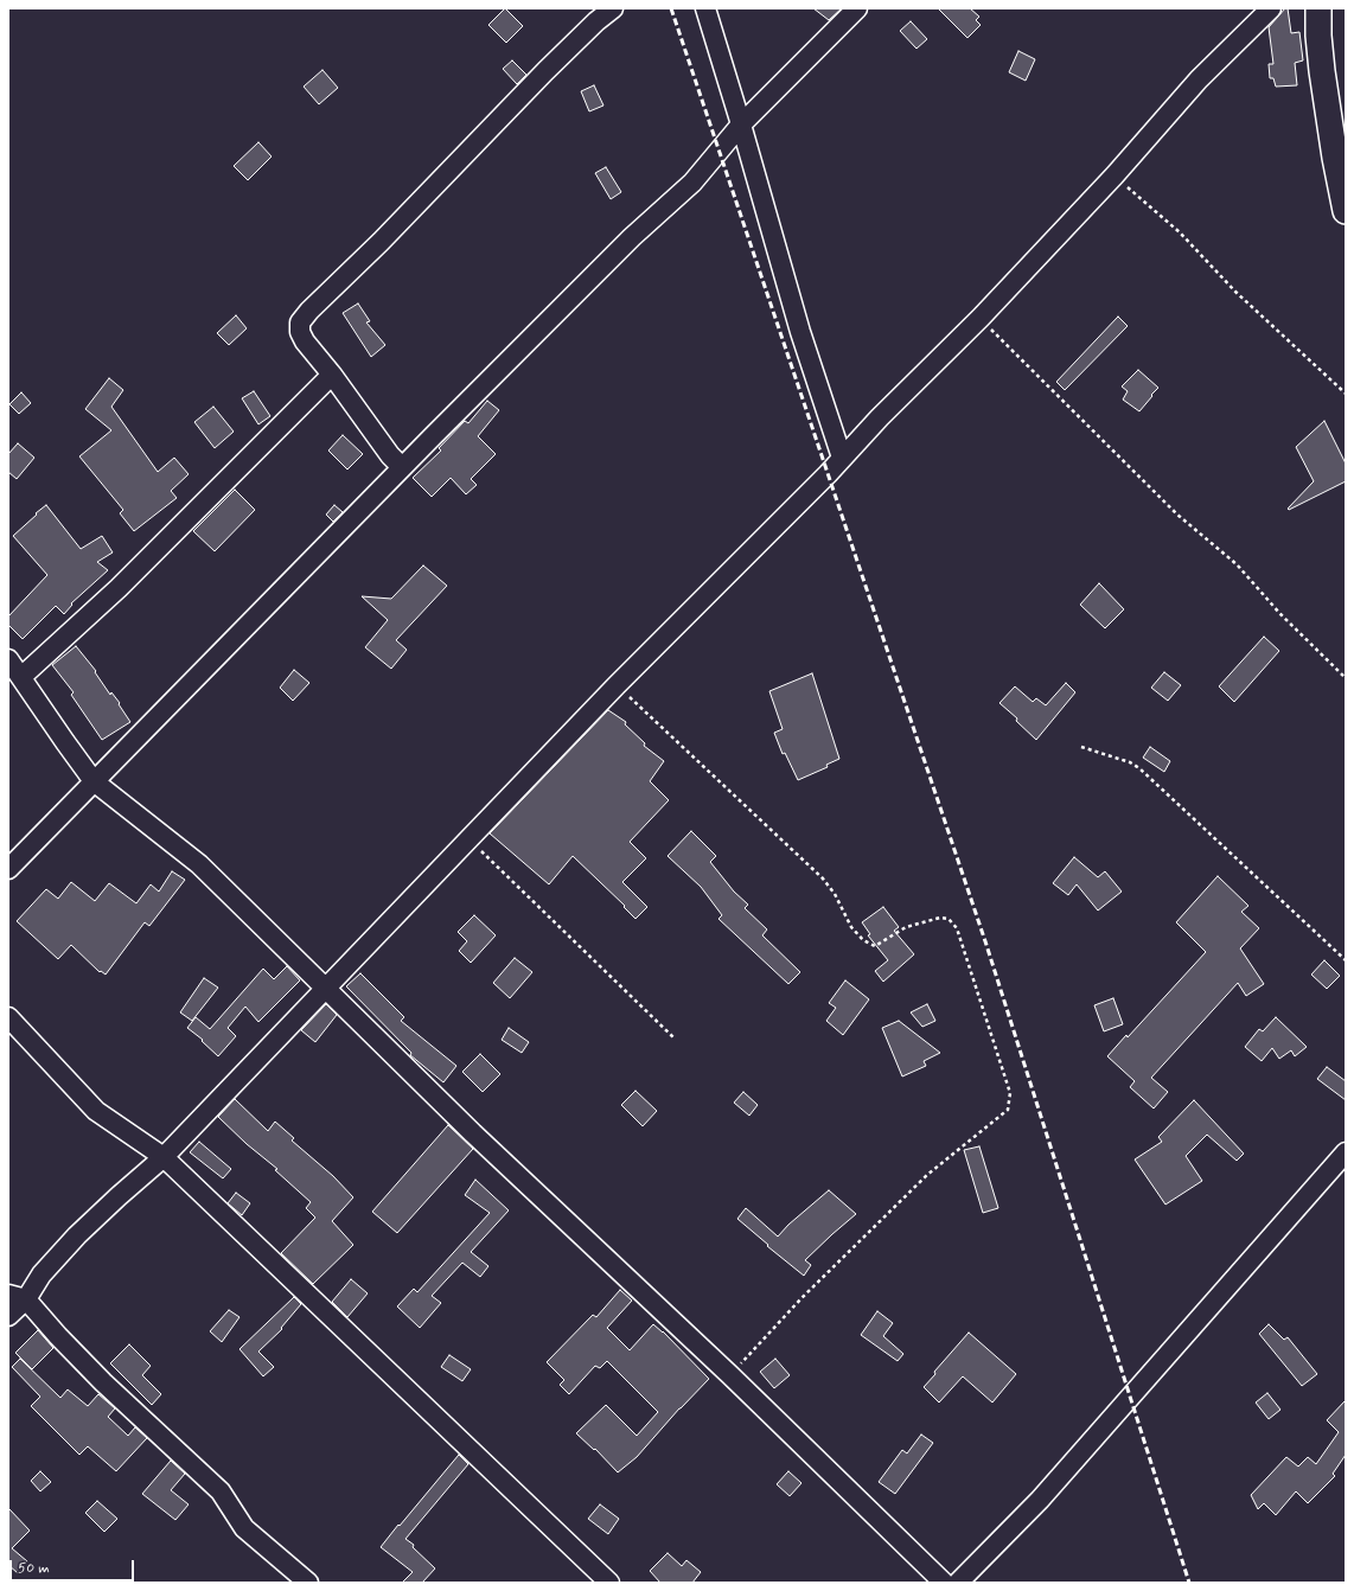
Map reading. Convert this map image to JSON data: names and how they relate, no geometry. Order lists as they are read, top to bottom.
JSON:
{
  "scale_bar": "50 m"
}
